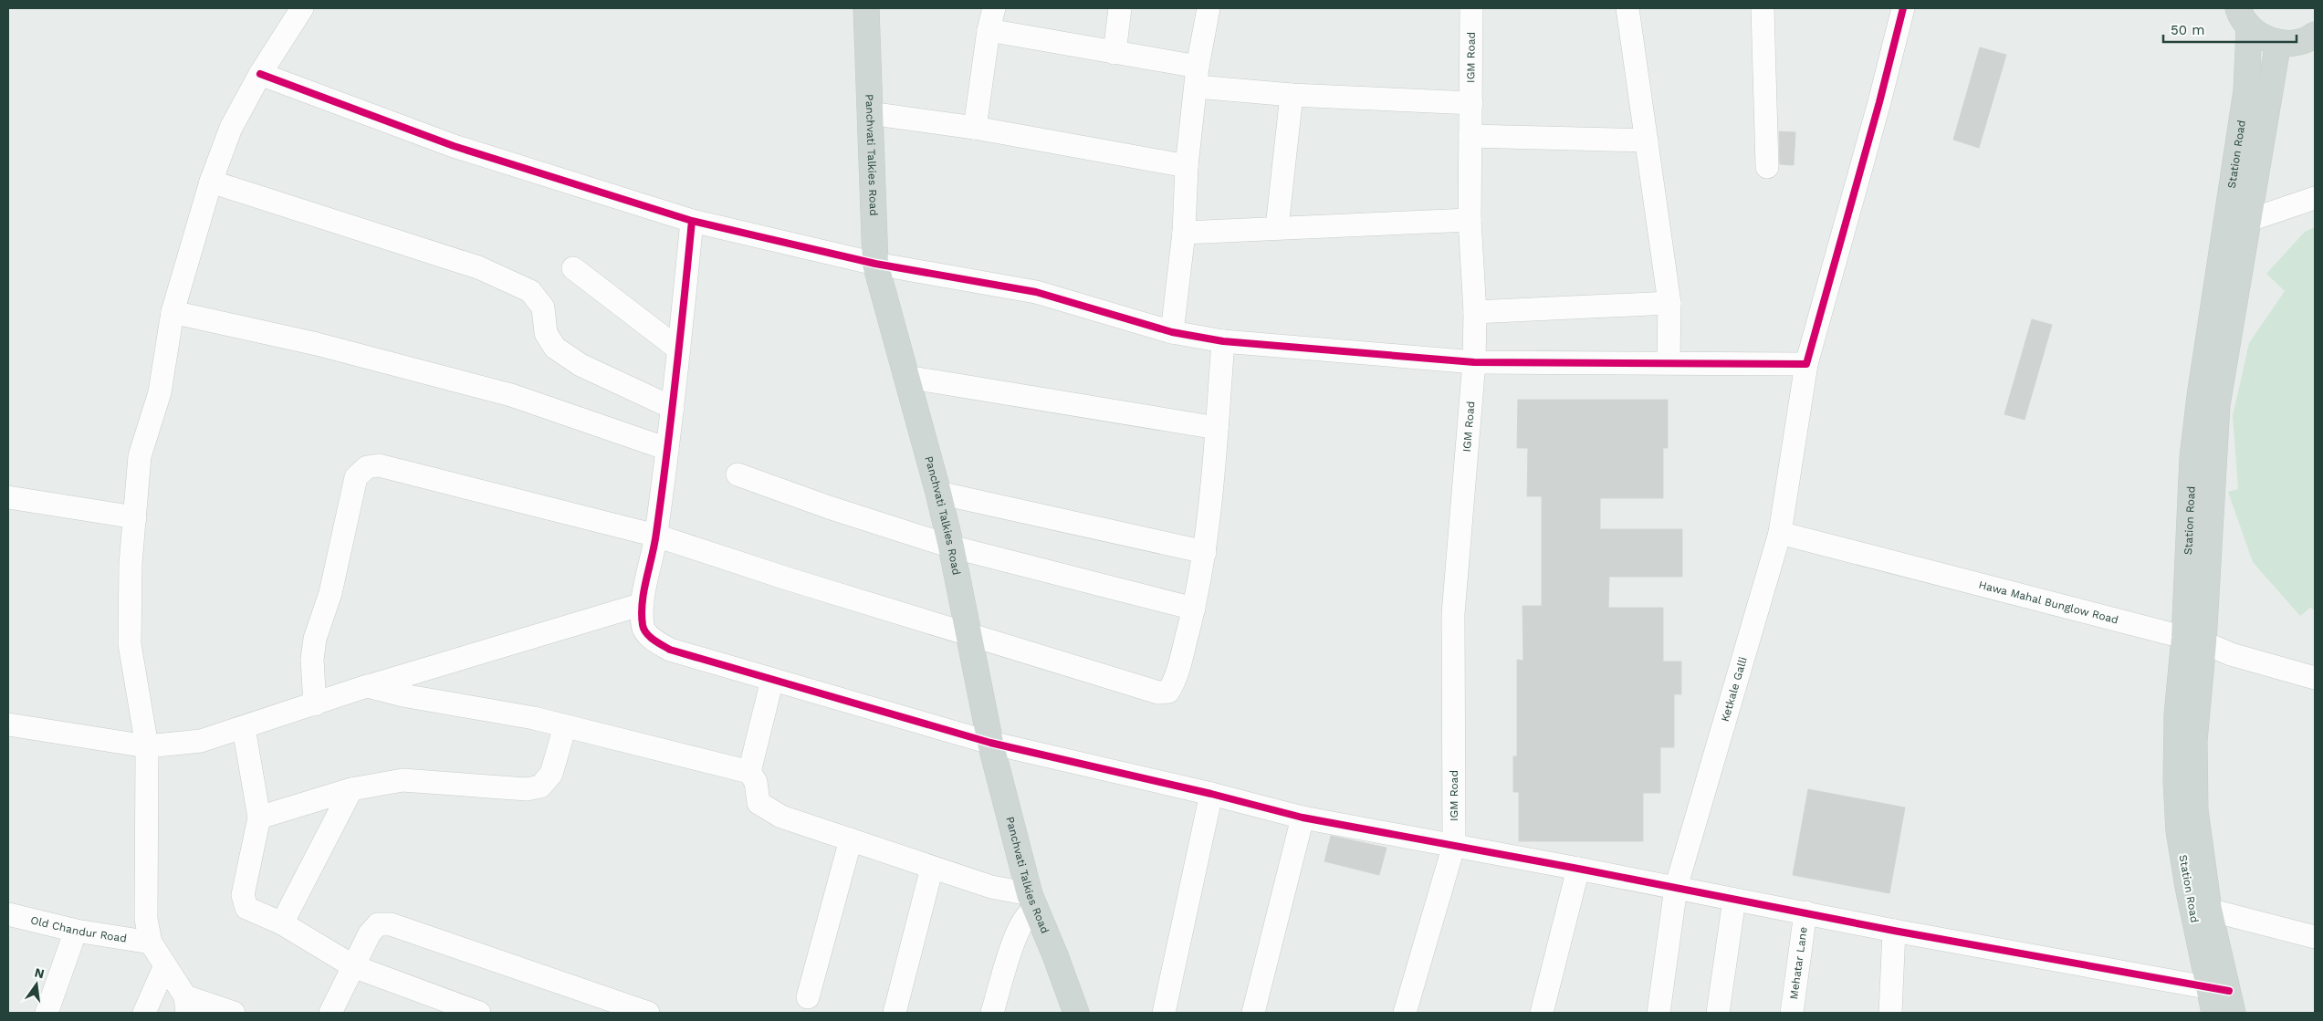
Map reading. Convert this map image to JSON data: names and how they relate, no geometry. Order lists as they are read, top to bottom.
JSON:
{
  "streets": {
    "main road": ["Station Road", "Panchvati Talkies Road"],
    "street": [
      "IGM Road",
      "Hawa Mahal Bunglow Road",
      "Ketkale Galli",
      "Old Chandur Road",
      "Mehatar Lane"
    ]
  },
  "crossings": [
    ["Station Road", "Hawa Mahal Bunglow Road"],
    ["Hawa Mahal Bunglow Road", "Ketkale Galli"]
  ],
  "scale_bar": "50 m",
  "north": "top"
}
